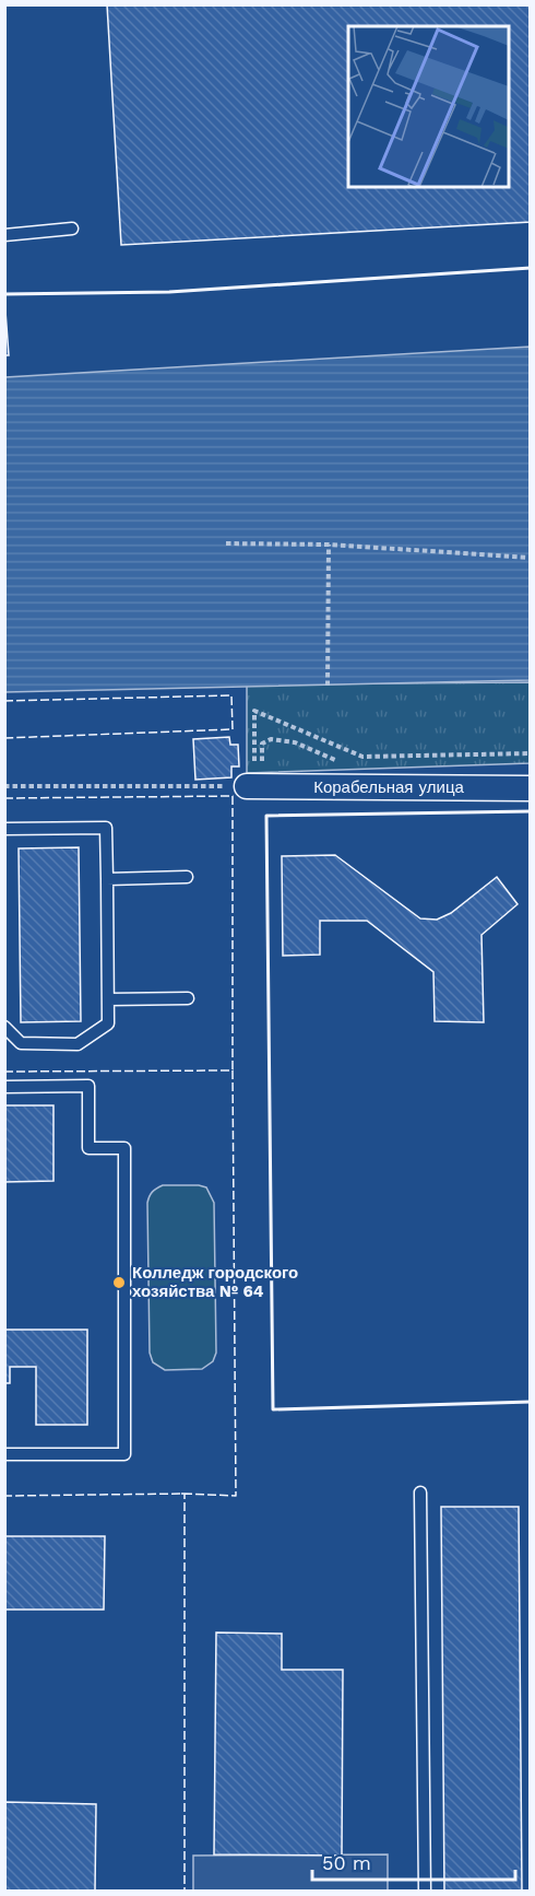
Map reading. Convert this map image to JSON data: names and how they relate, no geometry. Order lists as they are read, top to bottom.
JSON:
{
  "streets": {
    "street": ["Корабельная улица"]
  },
  "places": ["Колледж городского хозяйства № 64"],
  "scale_bar": "50 m"
}
